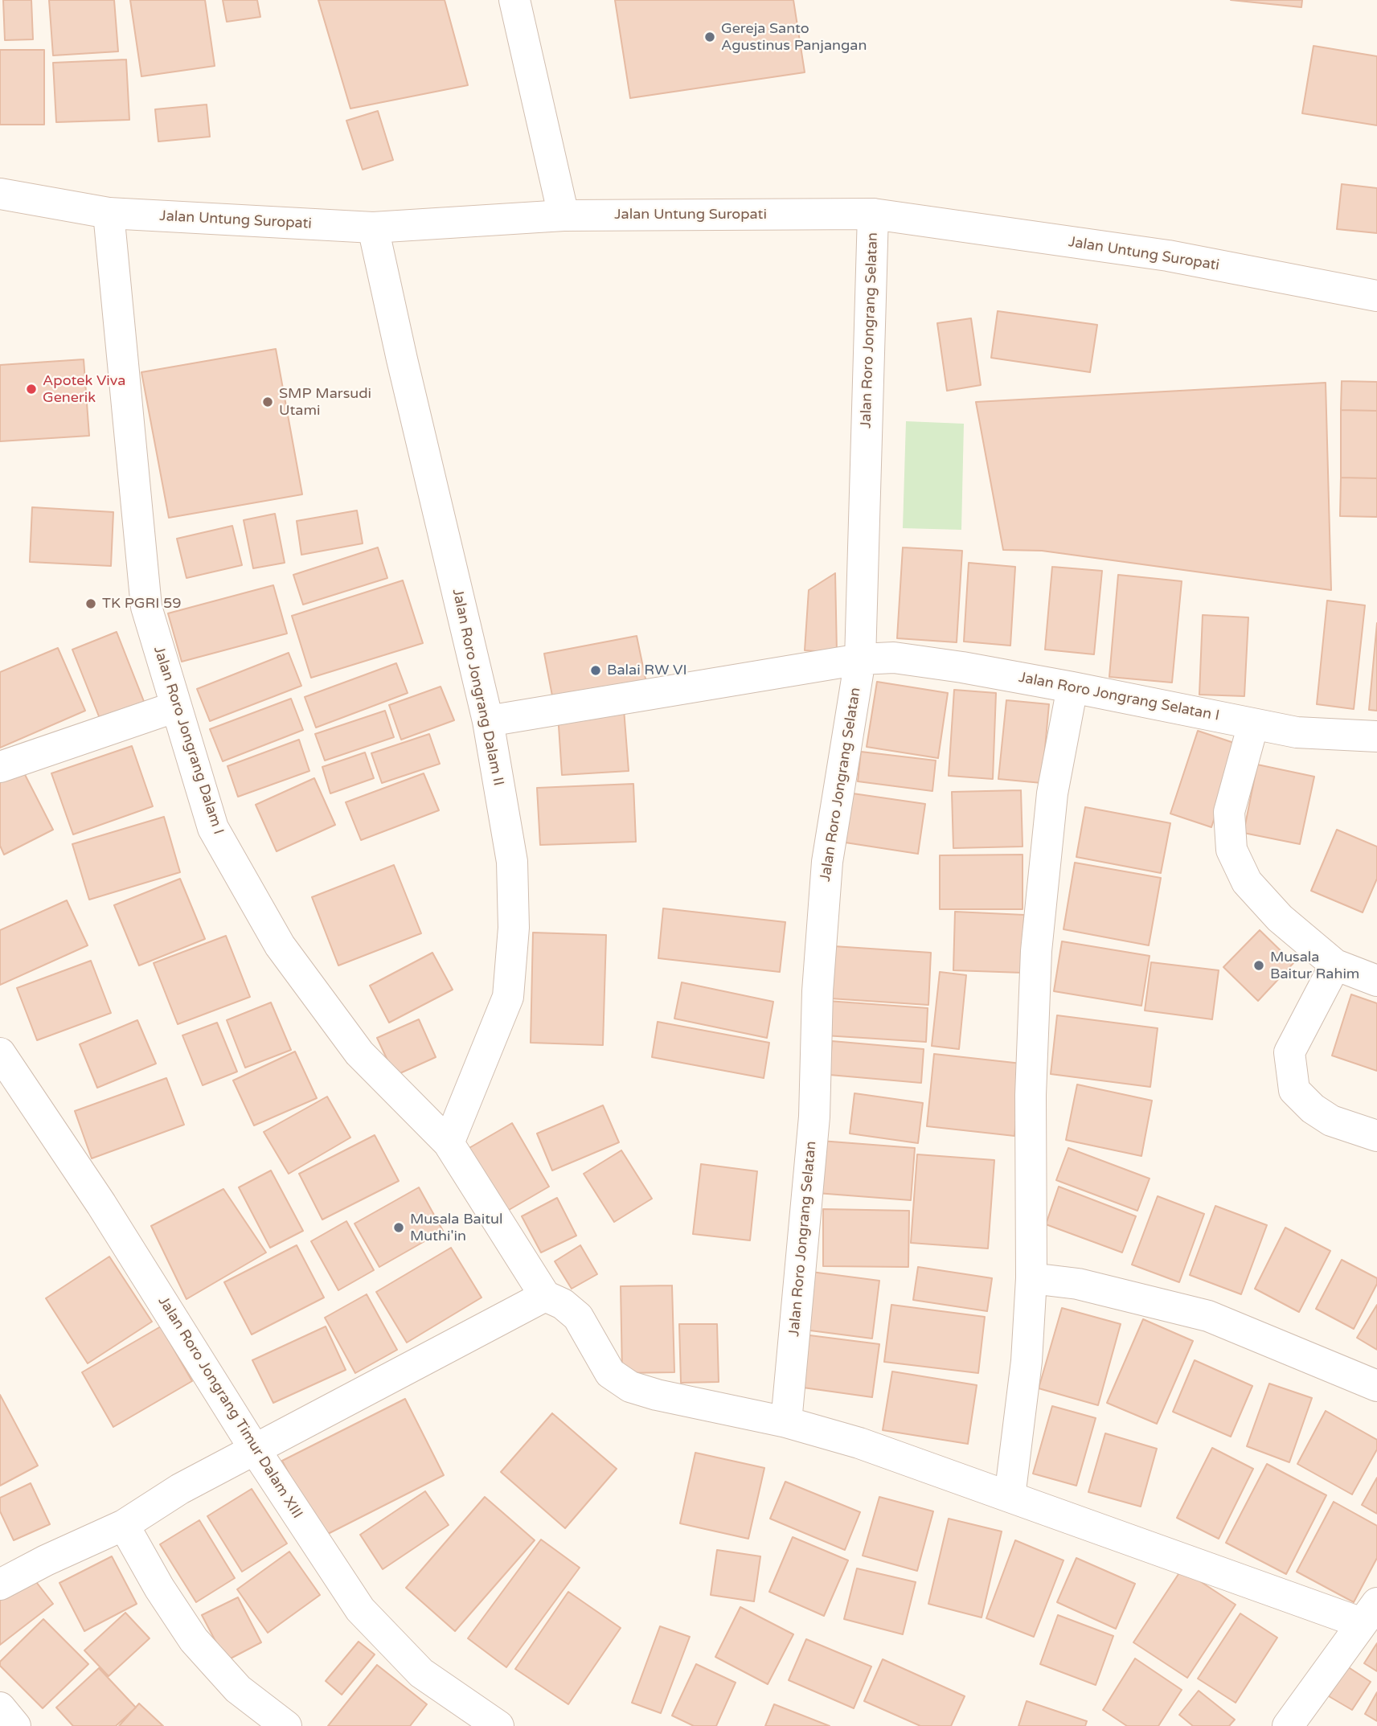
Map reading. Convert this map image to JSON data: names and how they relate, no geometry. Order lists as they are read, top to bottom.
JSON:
{
  "streets": {
    "street": [
      "Jalan Untung Suropati",
      "Jalan Roro Jongrang Selatan",
      "Jalan Roro Jongrang Dalam II",
      "Jalan Roro Jongrang Selatan I",
      "Jalan Roro Jongrang Dalam I",
      "Jalan Roro Jongrang Timur Dalam XIII"
    ]
  },
  "crossings": [
    ["Jalan Untung Suropati", "Jalan Roro Jongrang Selatan"],
    ["Jalan Untung Suropati", "Jalan Roro Jongrang Dalam II"],
    ["Jalan Untung Suropati", "Jalan Roro Jongrang Dalam I"],
    ["Jalan Roro Jongrang Selatan", "Jalan Roro Jongrang Selatan I"],
    ["Jalan Roro Jongrang Selatan", "Jalan Roro Jongrang Dalam I"],
    ["Jalan Roro Jongrang Dalam II", "Jalan Roro Jongrang Selatan I"],
    ["Jalan Roro Jongrang Dalam II", "Jalan Roro Jongrang Dalam I"]
  ],
  "places": [
    "Gereja Santo Agustinus Panjangan",
    "Apotek Viva Generik",
    "SMP Marsudi Utami",
    "TK PGRI 59",
    "Balai RW VI",
    "Musala Baitur Rahim",
    "Musala Baitul Muthi'in"
  ]
}
